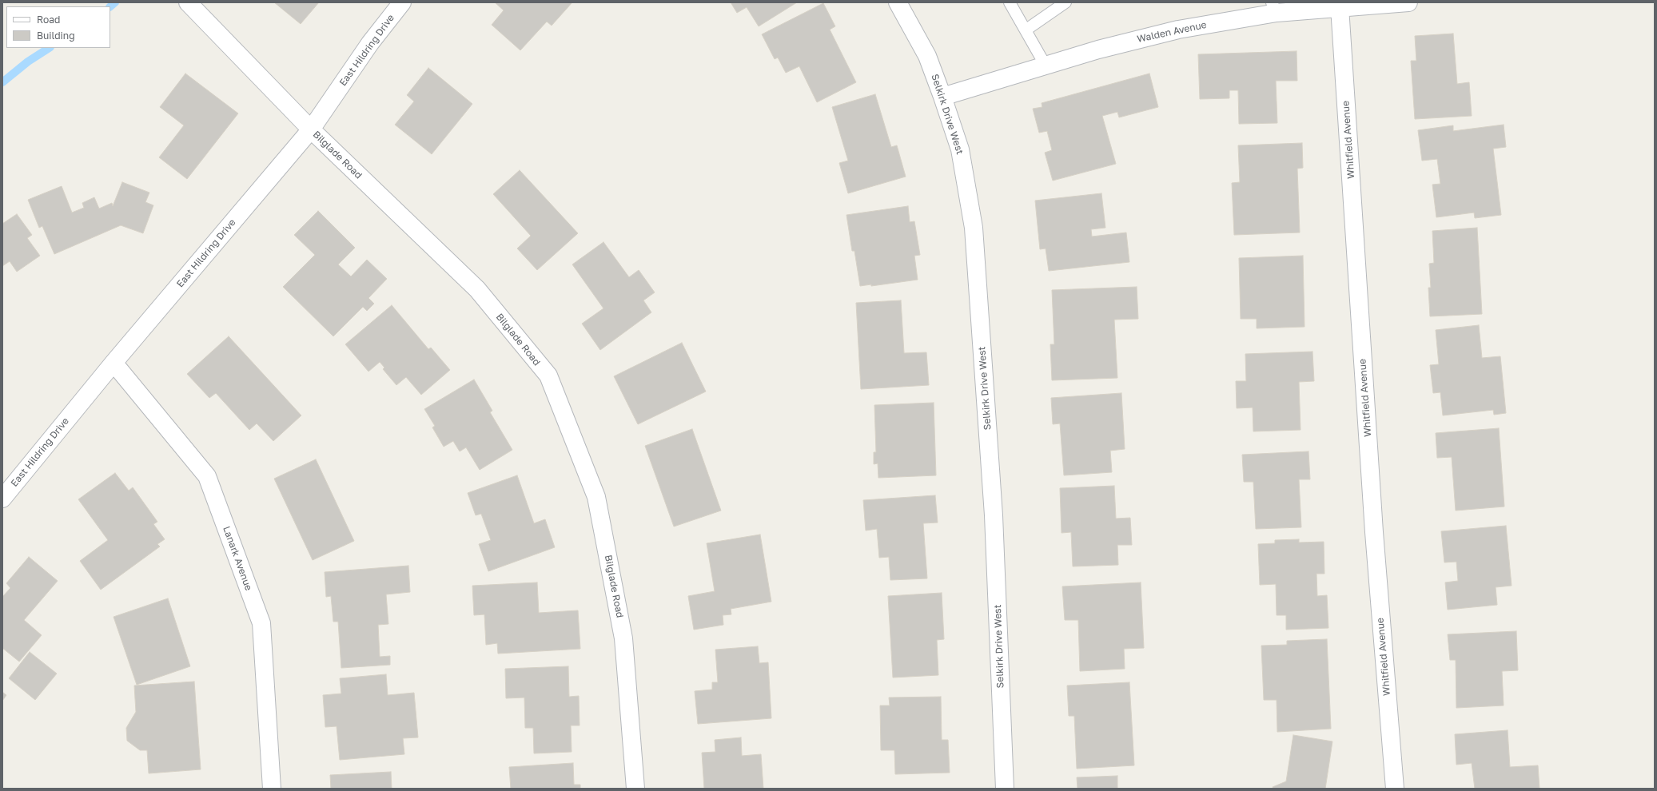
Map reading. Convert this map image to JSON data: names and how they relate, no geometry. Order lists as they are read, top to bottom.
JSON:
{
  "streets": {
    "street": [
      "Walden Avenue",
      "East Hildring Drive",
      "Selkirk Drive West",
      "Whitfield Avenue",
      "Bilglade Road",
      "Lanark Avenue"
    ]
  },
  "crossings": [
    ["Walden Avenue", "Selkirk Drive West"],
    ["Walden Avenue", "Whitfield Avenue"],
    ["East Hildring Drive", "Bilglade Road"],
    ["East Hildring Drive", "Lanark Avenue"]
  ],
  "legend": ["Road", "Building"]
}
